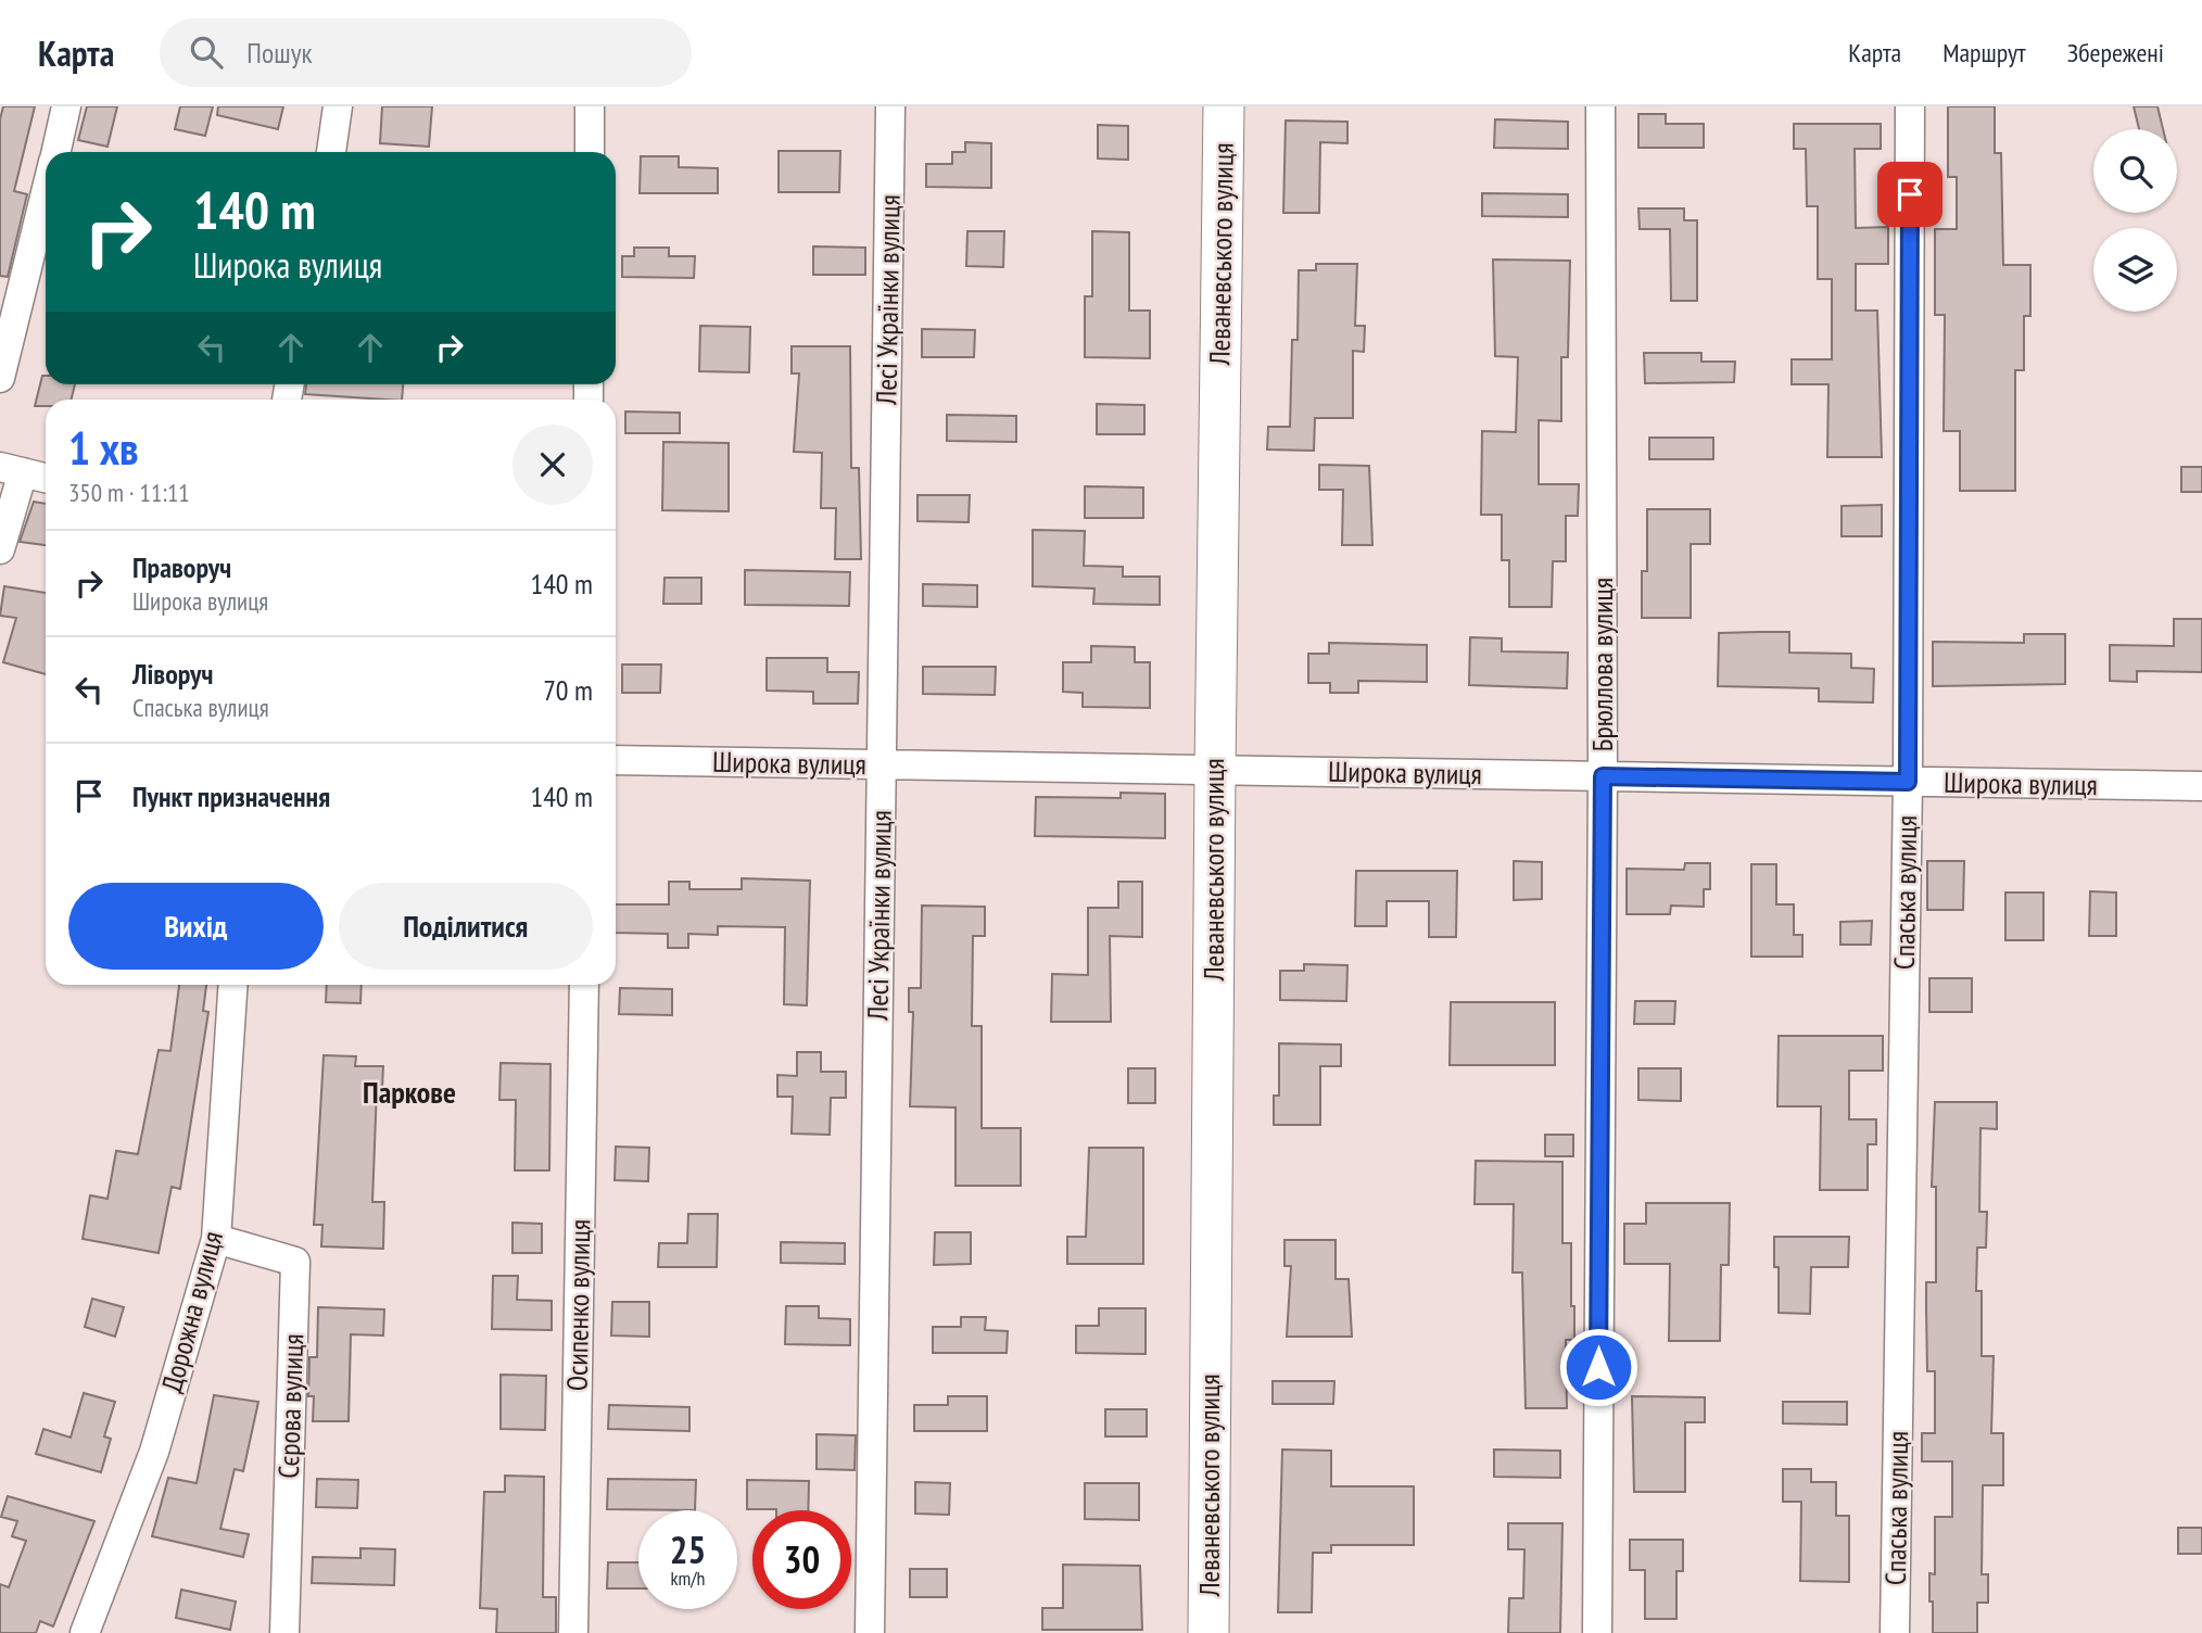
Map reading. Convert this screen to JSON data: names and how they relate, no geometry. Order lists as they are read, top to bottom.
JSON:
{
  "streets": {
    "street": [
      "Леваневського вулиця",
      "Лесі Українки вулиця",
      "Брюллова вулиця",
      "Широка вулиця",
      "Спаська вулиця",
      "Осипенко вулиця",
      "Дорожна вулиця",
      "Сєрова вулиця"
    ]
  },
  "crossings": [
    ["Леваневського вулиця", "Широка вулиця"],
    ["Лесі Українки вулиця", "Широка вулиця"],
    ["Брюллова вулиця", "Широка вулиця"],
    ["Широка вулиця", "Спаська вулиця"],
    ["Дорожна вулиця", "Сєрова вулиця"]
  ],
  "districts": ["Паркове"],
  "page": {
    "header": "Карта",
    "search": "Пошук",
    "nav": ["Карта", "Маршрут", "Збережені"],
    "turn": ["140 m", "Широка вулиця"],
    "heading": ["1 хв", "350 m · 11:11"],
    "list": [
      {
        "name": "Праворуч",
        "note": "Широка вулиця",
        "value": "140 m"
      },
      {
        "name": "Ліворуч",
        "note": "Спаська вулиця",
        "value": "70 m"
      },
      {
        "name": "Пункт призначення",
        "value": "140 m"
      }
    ],
    "buttons": ["Вихід", "Поділитися"],
    "speed": "25 km/h",
    "limit": "30"
  }
}
